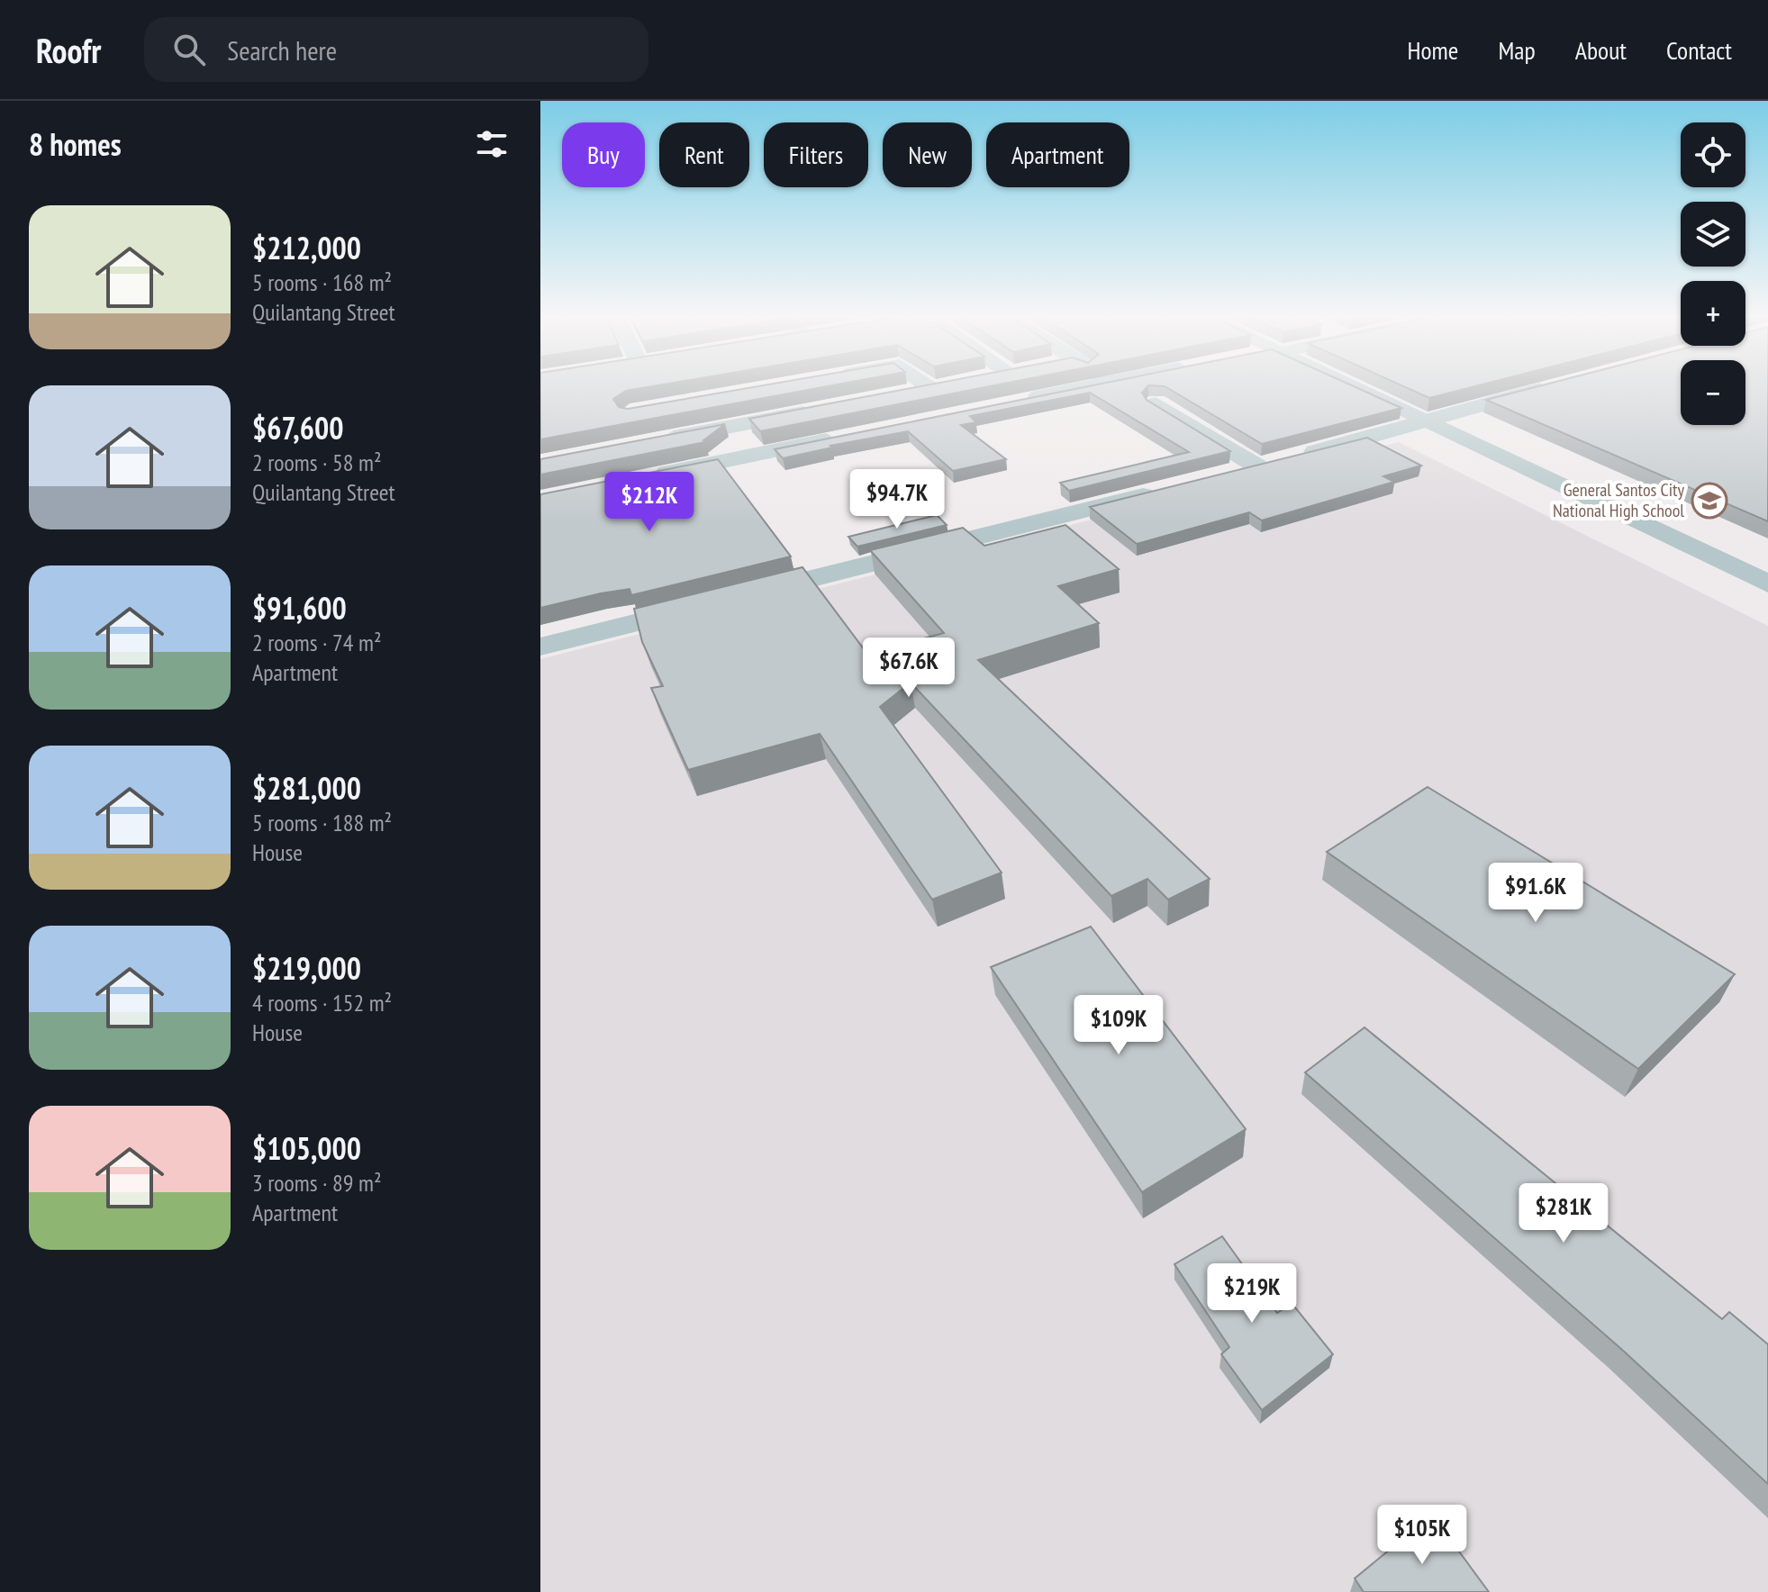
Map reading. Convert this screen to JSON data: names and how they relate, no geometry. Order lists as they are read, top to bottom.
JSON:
{
  "places": {
    "school or university": ["General Santos City National High School"]
  },
  "page": {
    "header": "Roofr",
    "search": "Search here",
    "nav": [
      "Home",
      "Map",
      "About",
      "Contact"
    ],
    "heading": "8 homes",
    "map_buttons": ["+", "−"],
    "chip": [
      "Buy",
      "Rent",
      "Filters",
      "New",
      "Apartment"
    ],
    "list": [
      {
        "name": "$212,000",
        "note": "5 rooms · 168 m² · Quilantang Street"
      },
      {
        "name": "$67,600",
        "note": "2 rooms · 58 m² · Quilantang Street"
      },
      {
        "name": "$91,600",
        "note": "2 rooms · 74 m² · Apartment"
      },
      {
        "name": "$281,000",
        "note": "5 rooms · 188 m² · House"
      },
      {
        "name": "$219,000",
        "note": "4 rooms · 152 m² · House"
      },
      {
        "name": "$105,000",
        "note": "3 rooms · 89 m² · Apartment"
      }
    ],
    "price": [
      "$94.7K",
      "$212K",
      "$67.6K",
      "$91.6K",
      "$109K",
      "$281K",
      "$219K",
      "$105K"
    ]
  }
}
